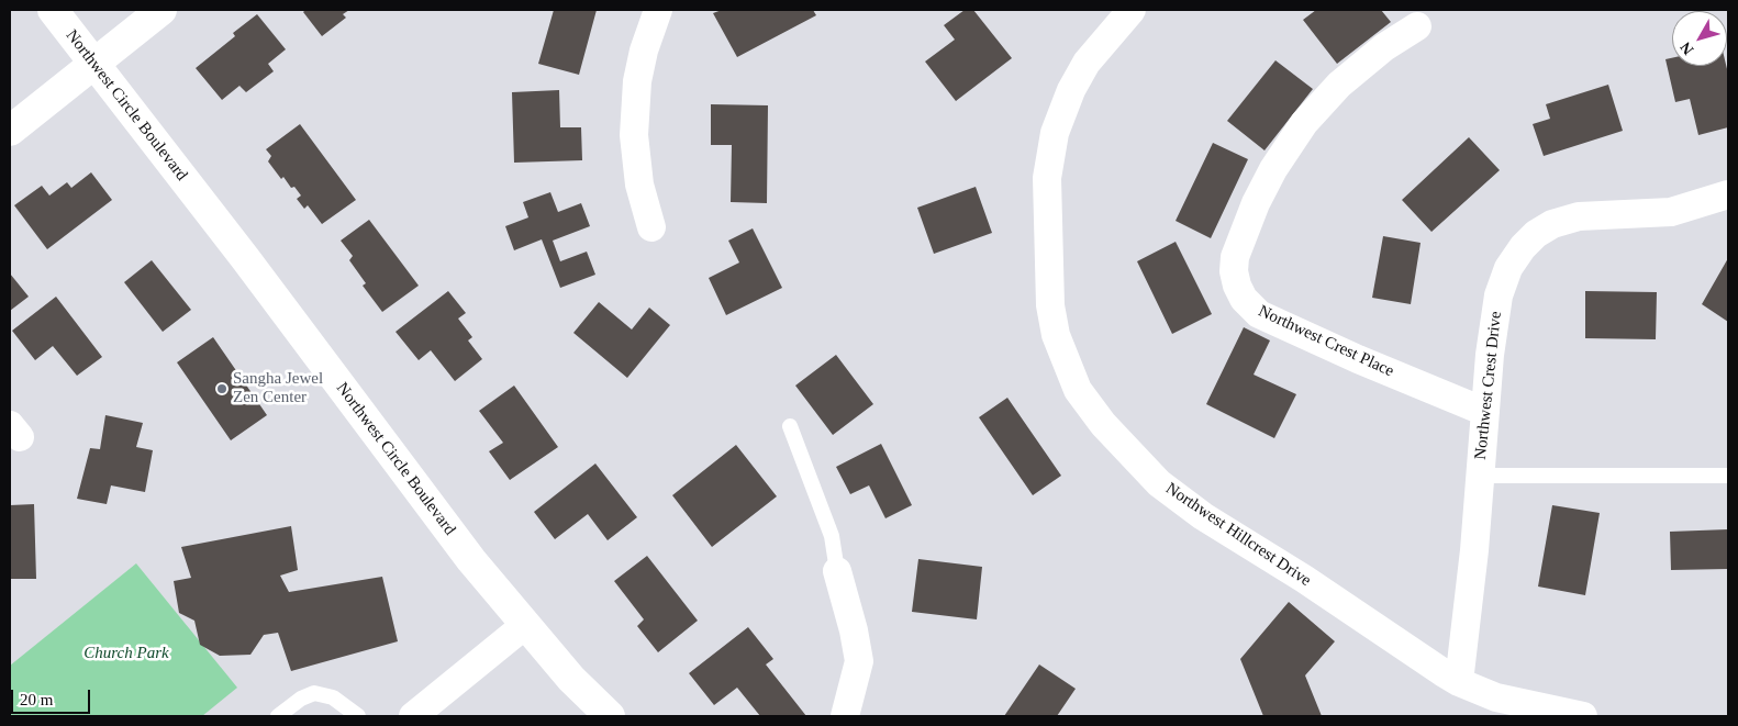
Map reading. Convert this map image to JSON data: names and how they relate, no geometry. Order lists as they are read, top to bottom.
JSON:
{
  "streets": {
    "main road": ["Northwest Circle Boulevard"],
    "street": ["Northwest Crest Place", "Northwest Crest Drive", "Northwest Hillcrest Drive"]
  },
  "crossings": [
    ["Northwest Crest Place", "Northwest Crest Drive"],
    ["Northwest Crest Drive", "Northwest Hillcrest Drive"]
  ],
  "parks": ["Church Park"],
  "places": ["Sangha Jewel Zen Center"],
  "scale_bar": "20 m",
  "north": "bottom left"
}
